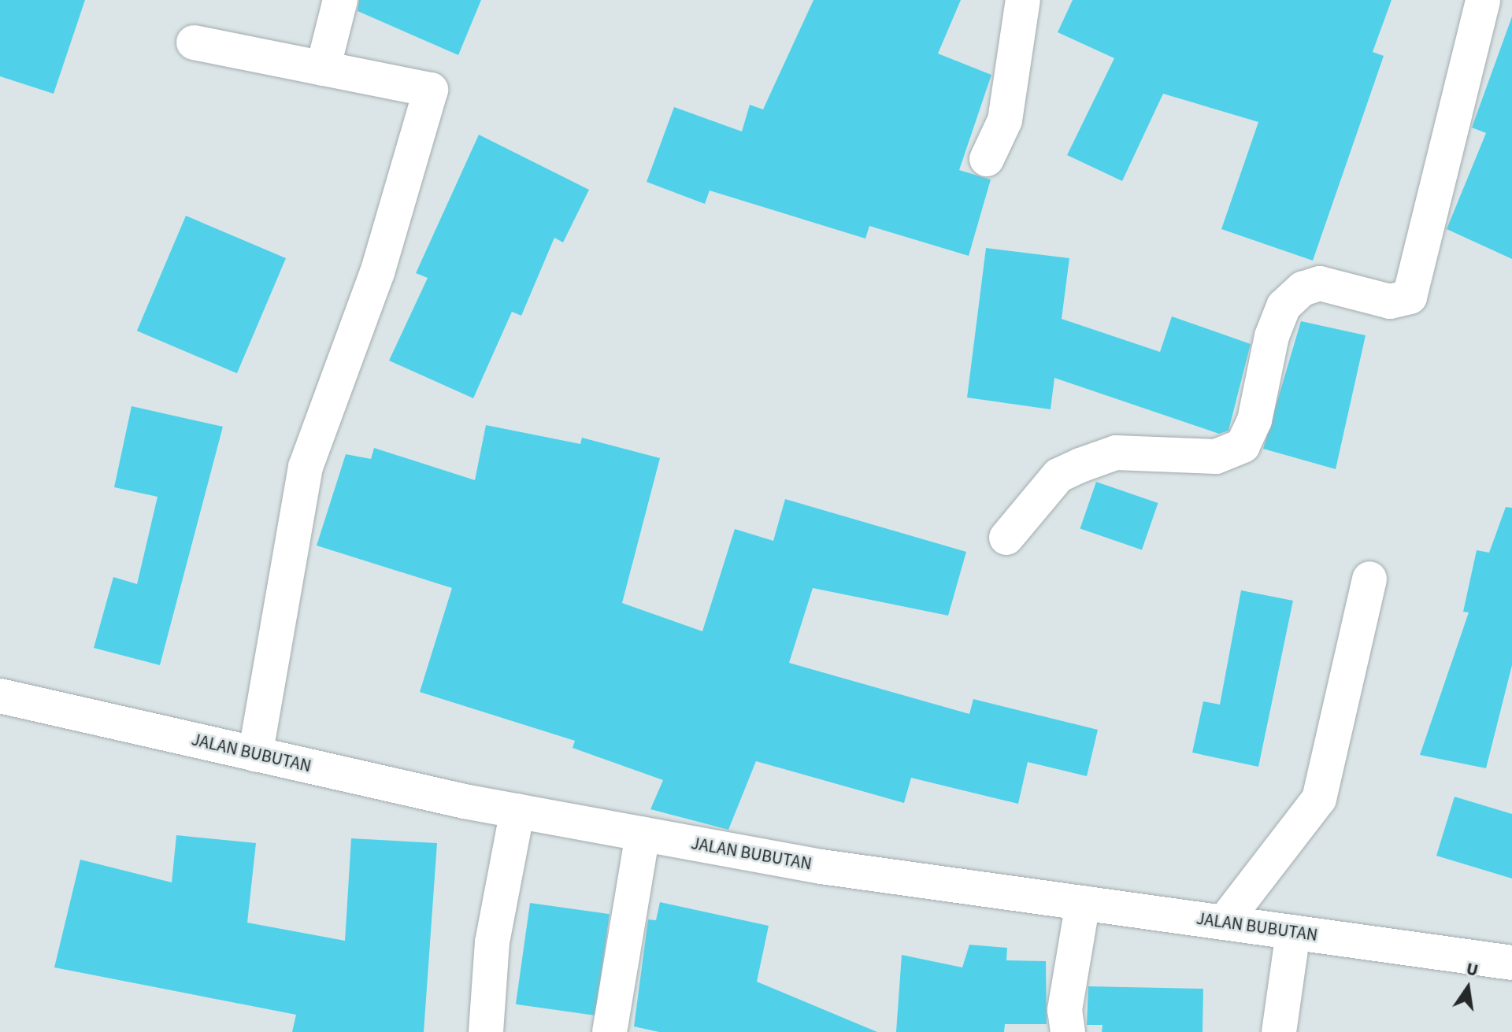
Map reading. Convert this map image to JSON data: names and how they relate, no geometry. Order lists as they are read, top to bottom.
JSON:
{
  "streets": {
    "street": ["JALAN BUBUTAN"]
  },
  "north": "top"
}
